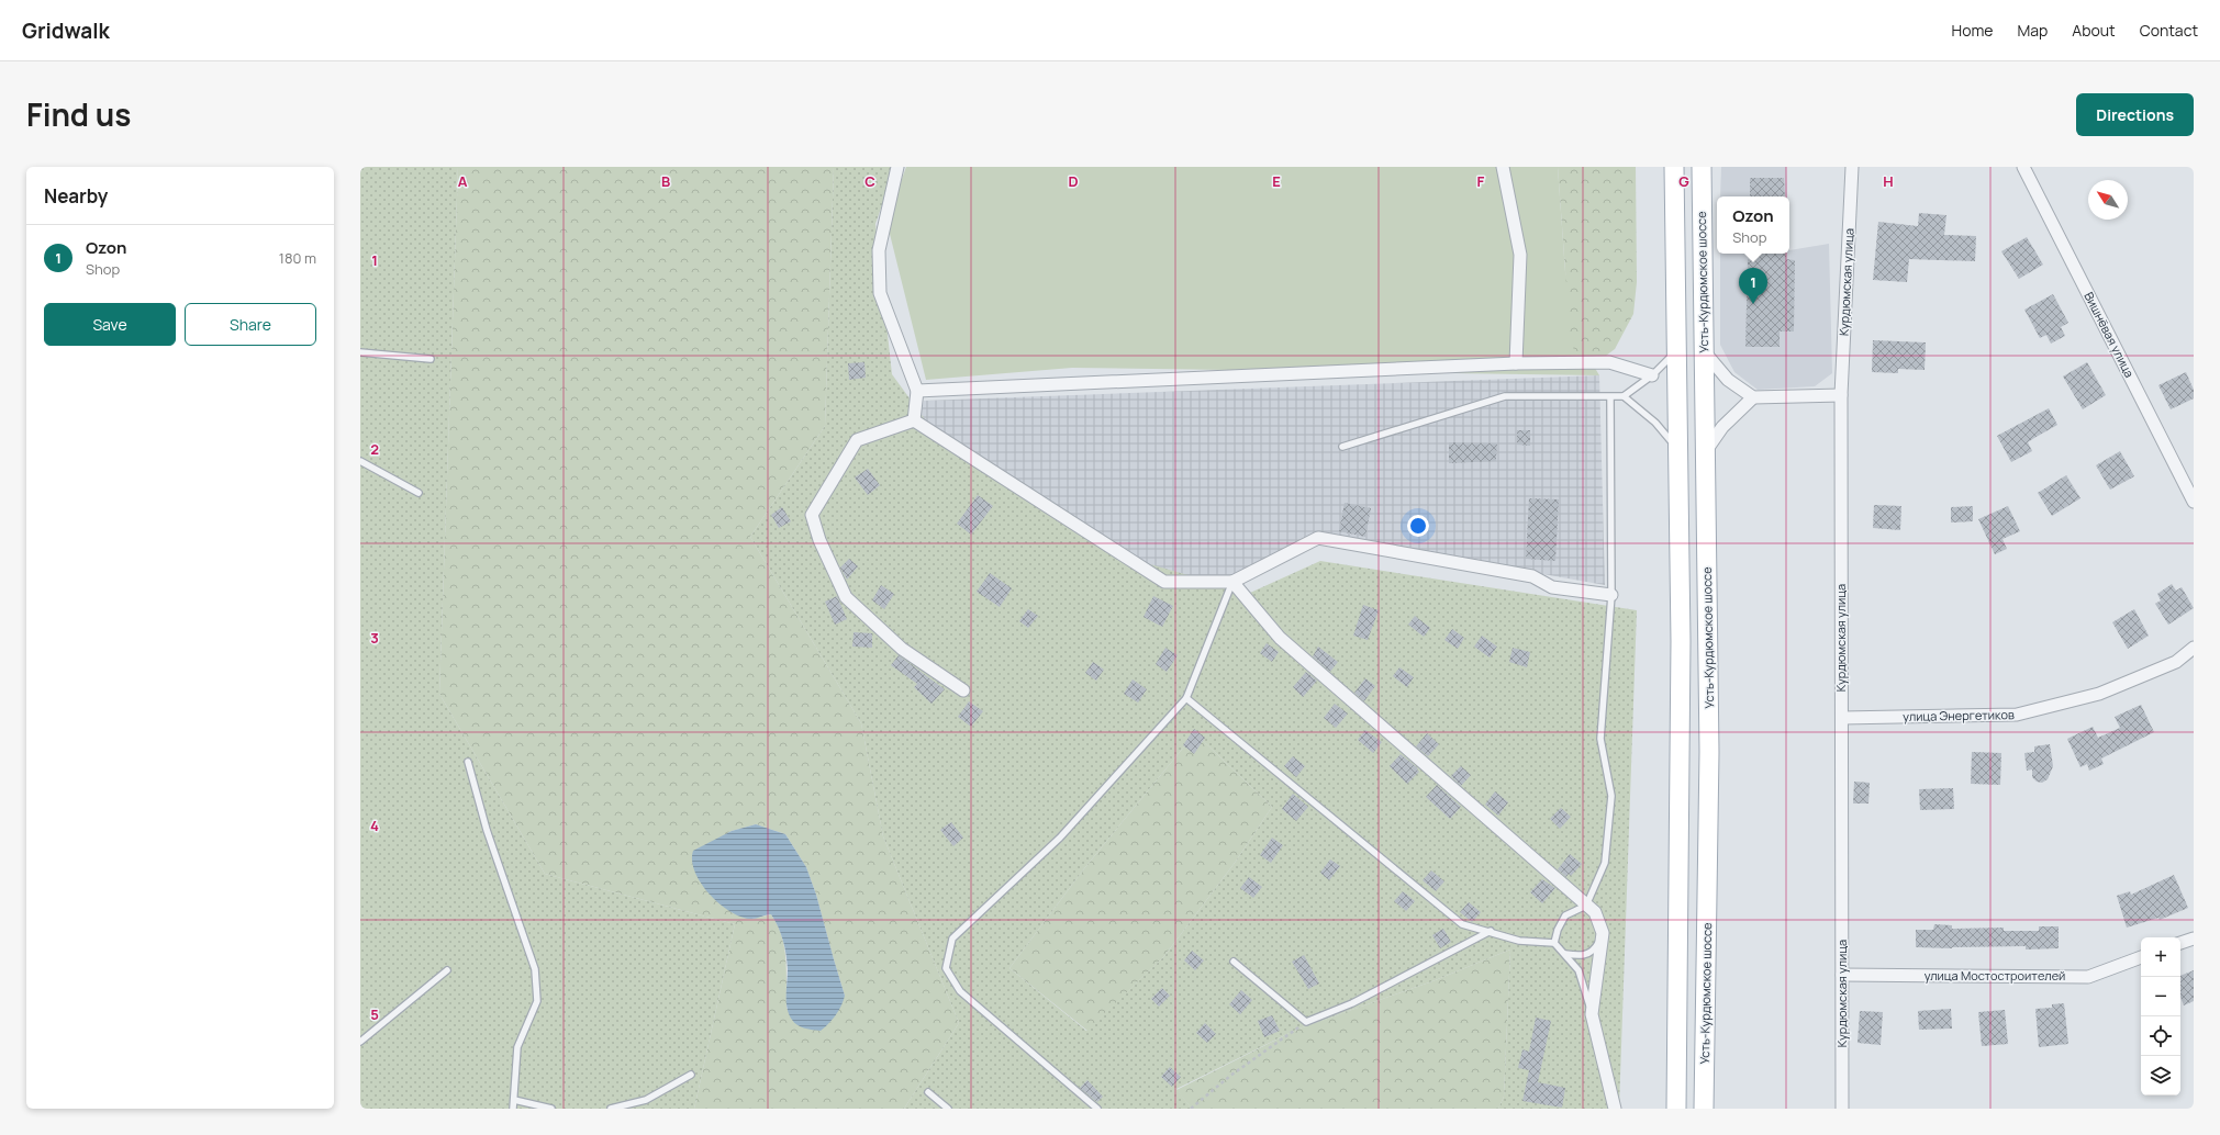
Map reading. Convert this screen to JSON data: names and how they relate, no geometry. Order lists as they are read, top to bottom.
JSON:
{
  "streets": {
    "main road": ["Усть-Курдюмское шоссе"],
    "street": [
      "Курдюмская улица",
      "Вишнёвая улица",
      "улица Энергетиков",
      "улица Мостостроителей"
    ]
  },
  "crossings": [
    ["Курдюмская улица", "улица Энергетиков"],
    ["Курдюмская улица", "улица Мостостроителей"]
  ],
  "north": "top left",
  "page": {
    "header": "Gridwalk",
    "nav": [
      "Home",
      "Map",
      "About",
      "Contact"
    ],
    "title": "Find us",
    "buttons": [
      "Directions",
      ["Save", "Share"]
    ],
    "heading": "Nearby",
    "popup": ["Ozon", "Shop"],
    "list": [
      {
        "mark": "1",
        "name": "Ozon",
        "note": "Shop",
        "value": "180 m"
      }
    ],
    "pins": "1",
    "map_buttons": ["+", "−"]
  },
  "grid": {
    "columns": [
      "A",
      "B",
      "C",
      "D",
      "E",
      "F",
      "G",
      "H"
    ],
    "rows": [
      "1",
      "2",
      "3",
      "4",
      "5"
    ]
  }
}
